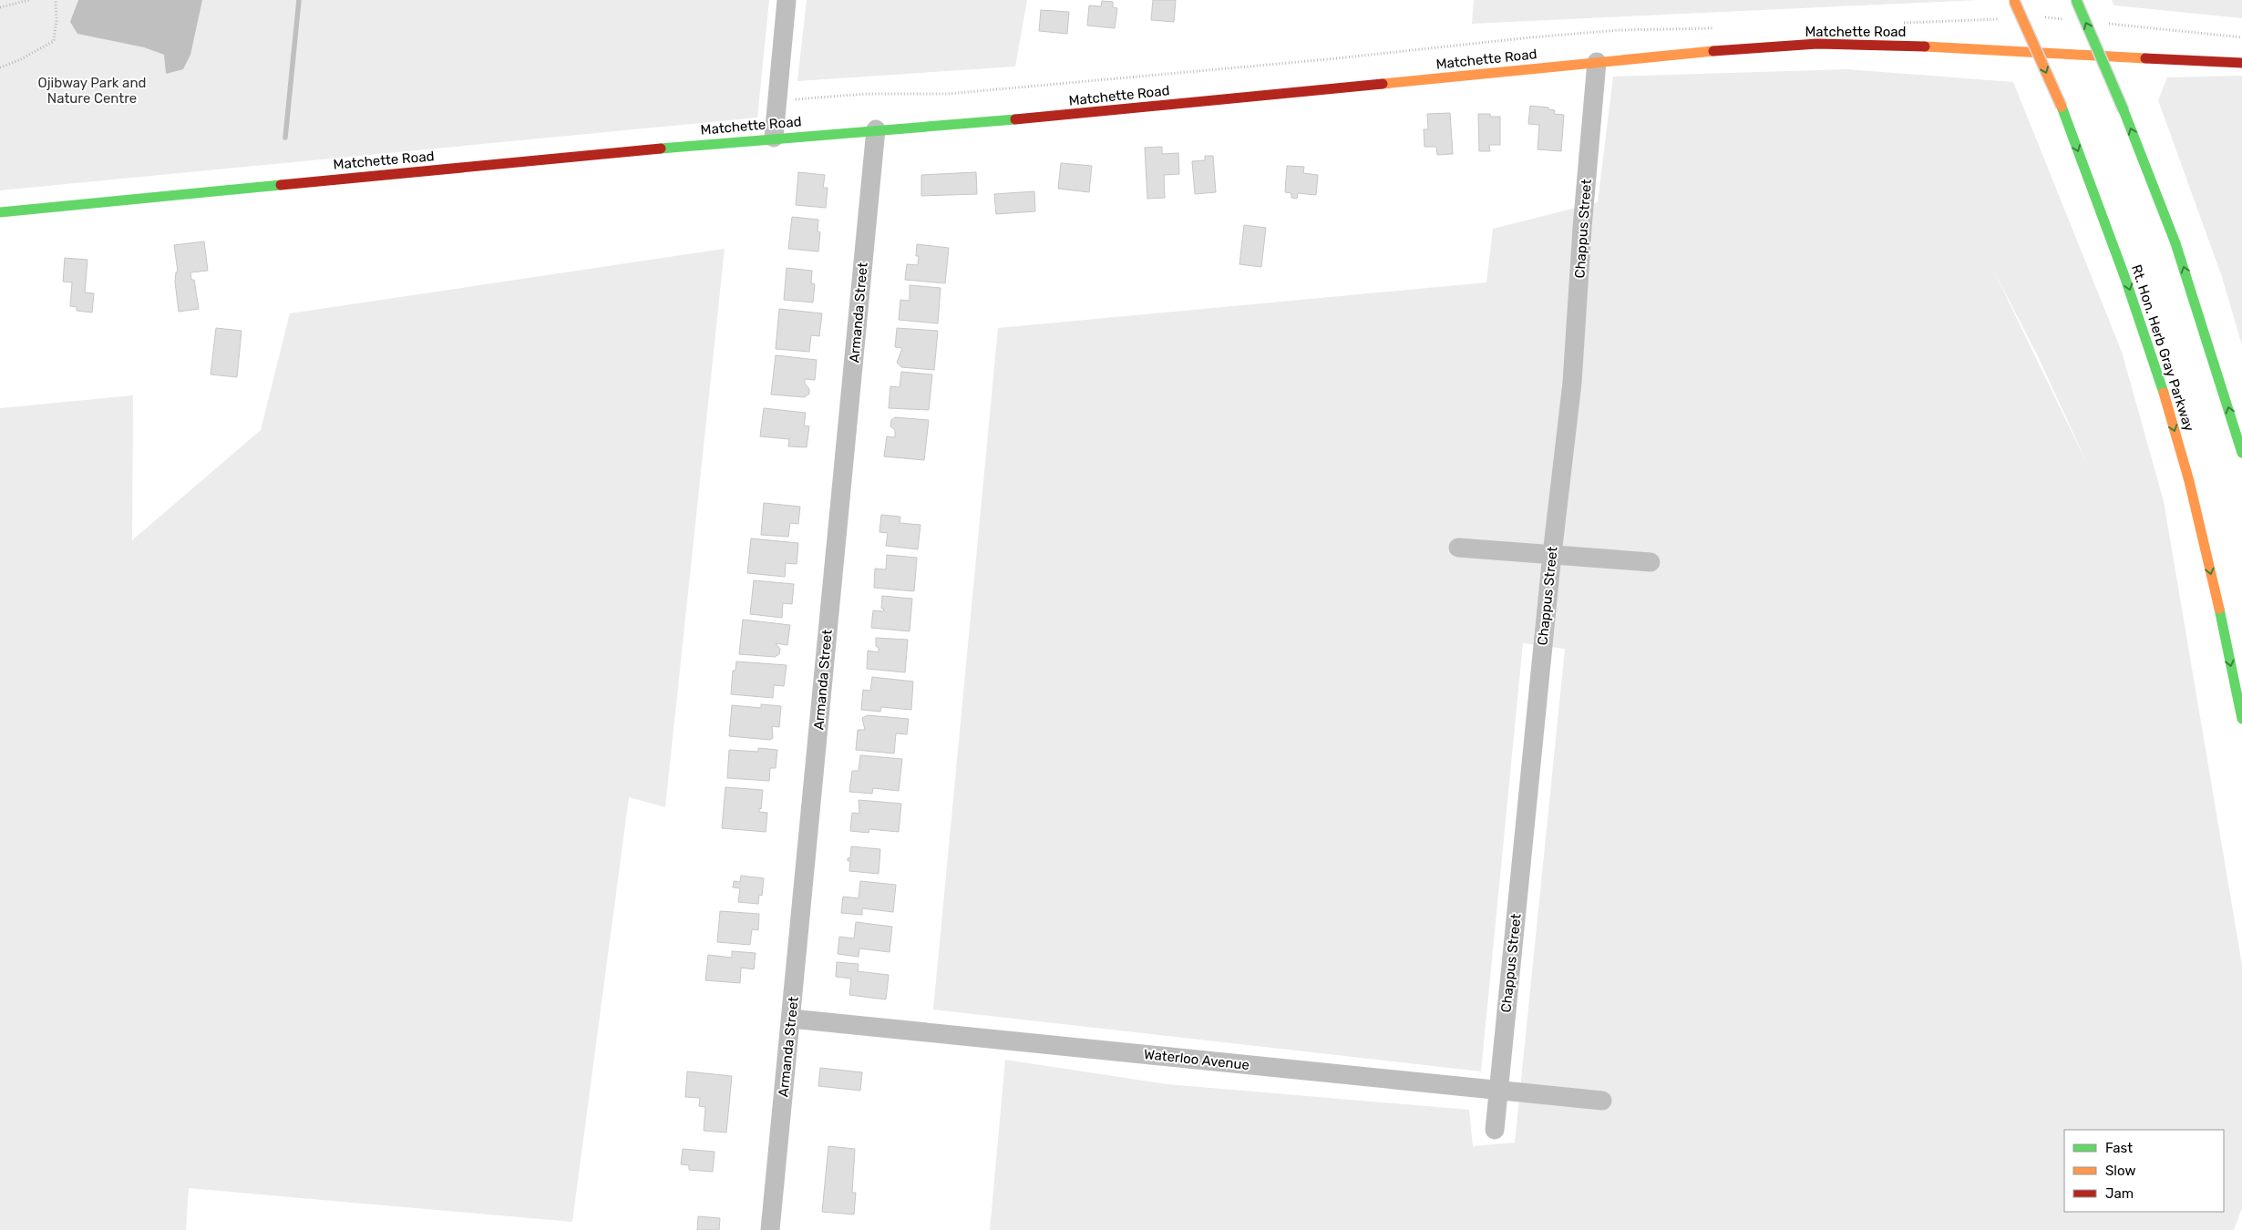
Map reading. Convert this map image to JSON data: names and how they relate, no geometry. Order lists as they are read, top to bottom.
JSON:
{
  "streets": {
    "main road": ["Matchette Road", "Rt. Hon. Herb Gray Parkway"],
    "street": ["Chappus Street", "Armanda Street", "Waterloo Avenue"]
  },
  "crossings": [
    ["Matchette Road", "Chappus Street"],
    ["Matchette Road", "Armanda Street"],
    ["Chappus Street", "Waterloo Avenue"],
    ["Armanda Street", "Waterloo Avenue"]
  ],
  "parks": ["Ojibway Park and Nature Centre"],
  "legend": ["Fast", "Slow", "Jam"]
}
